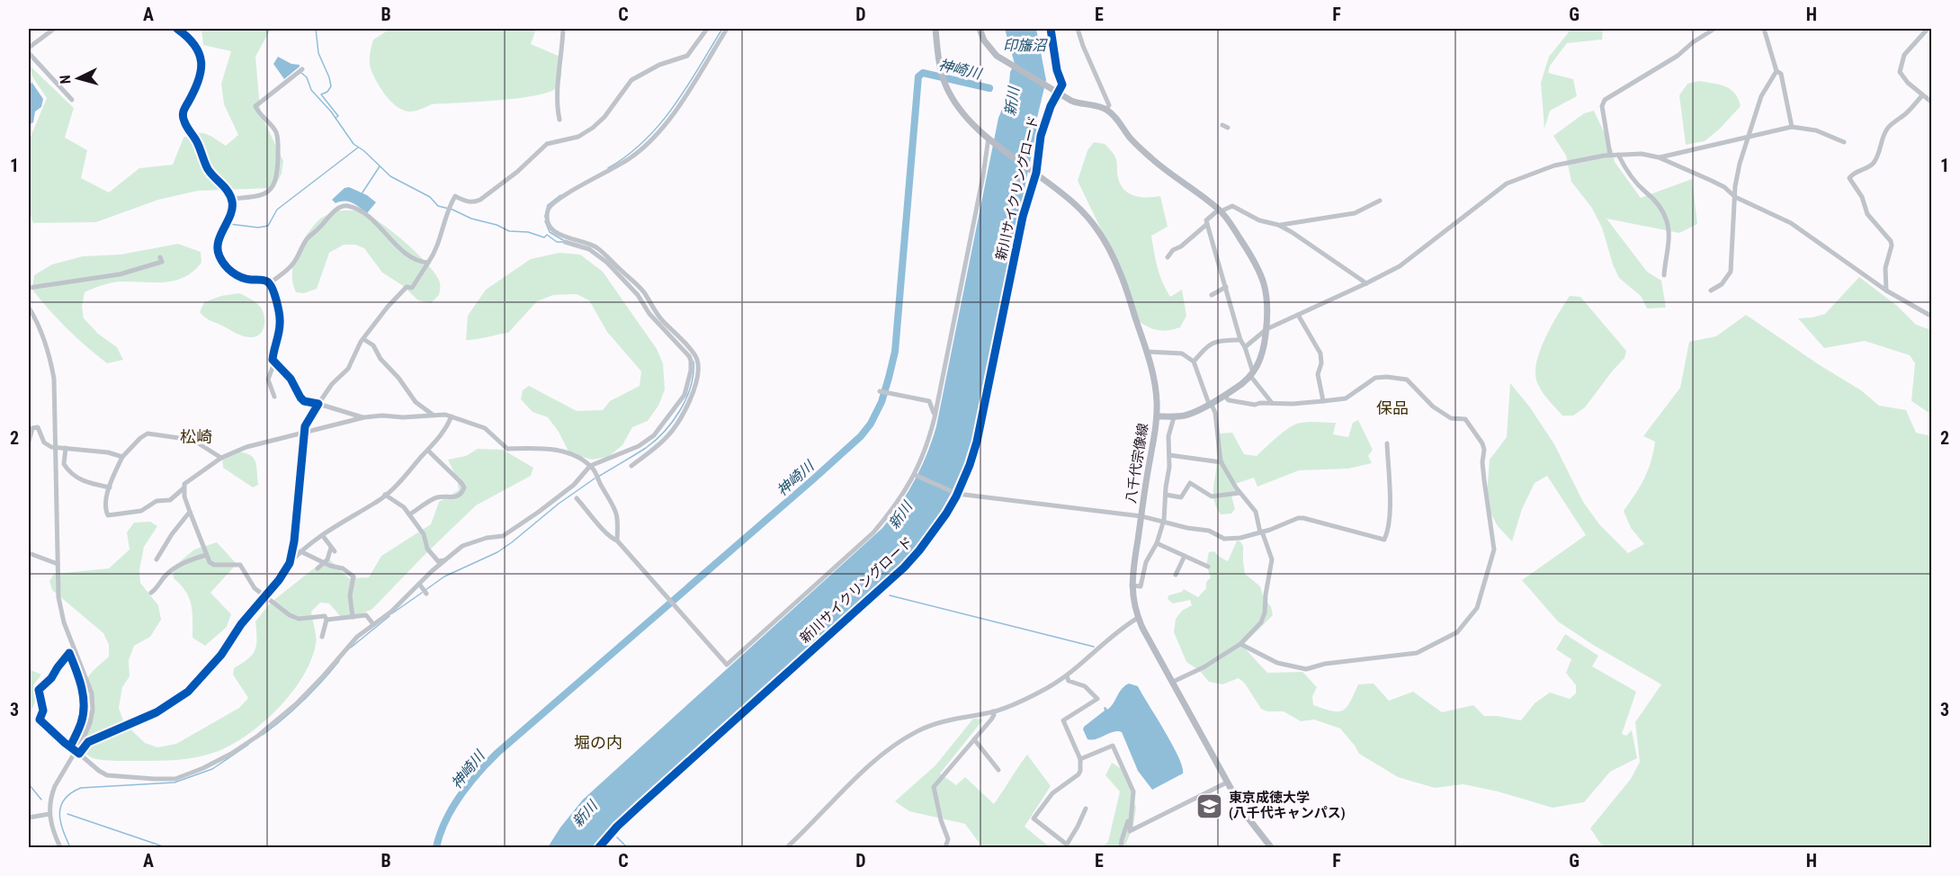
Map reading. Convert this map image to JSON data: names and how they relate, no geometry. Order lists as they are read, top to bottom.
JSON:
{
  "streets": {
    "main road": ["八千代宗像線"],
    "cycle path": ["新川サイクリングロード"]
  },
  "districts": ["保品", "松崎", "堀の内"],
  "water": ["印旛沼", "神崎川", "新川"],
  "places": {
    "school or university": ["東京成徳大学 (八千代キャンパス)"]
  },
  "north": "left",
  "grid": {
    "columns": [
      "A",
      "B",
      "C",
      "D",
      "E",
      "F",
      "G",
      "H"
    ],
    "rows": ["1", "2", "3"]
  }
}
